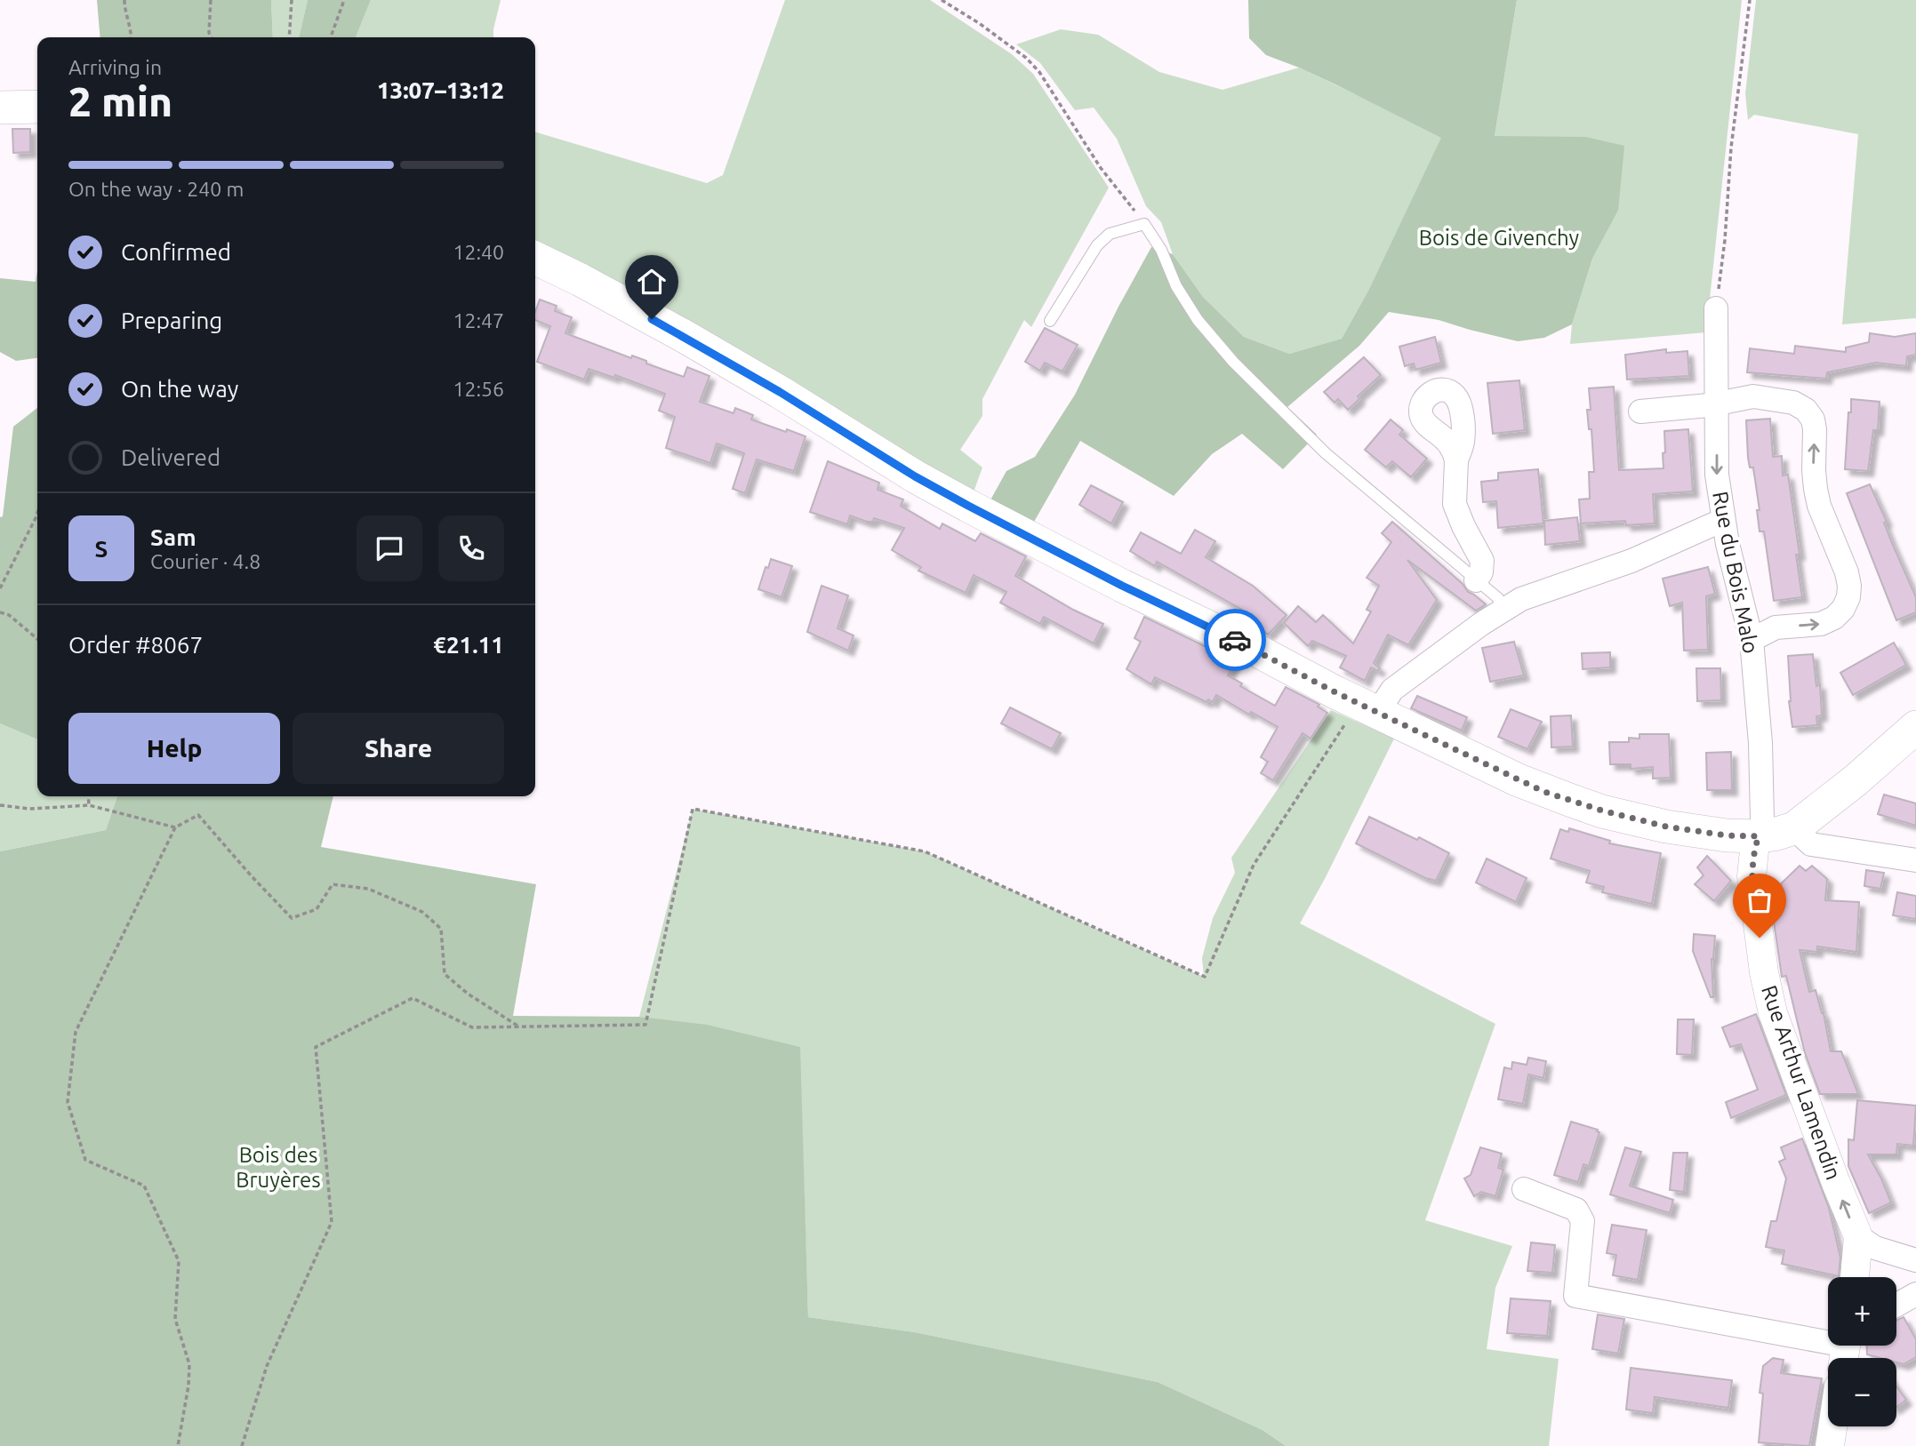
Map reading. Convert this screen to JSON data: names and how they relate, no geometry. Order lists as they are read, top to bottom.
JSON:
{
  "streets": {
    "street": ["Rue du Bois Malo", "Rue Arthur Lamendin"]
  },
  "crossings": [
    ["Rue du Bois Malo", "Rue Arthur Lamendin"]
  ],
  "one_way": ["Rue Arthur Lamendin"],
  "parks": ["Bois de Givenchy", "Bois des Bruyères"],
  "page": {
    "heading": ["2 min", "Arriving in", "13:07–13:12"],
    "panel": [
      "Sam",
      "Courier · 4.8",
      "Order #8067",
      "€21.11"
    ],
    "bar": "On the way · 240 m",
    "list": [
      ["Confirmed", "12:40"],
      ["Preparing", "12:47"],
      ["On the way", "12:56"],
      "Delivered"
    ],
    "round": "S",
    "buttons": ["Help", "Share"],
    "map_buttons": ["+", "−"]
  }
}
